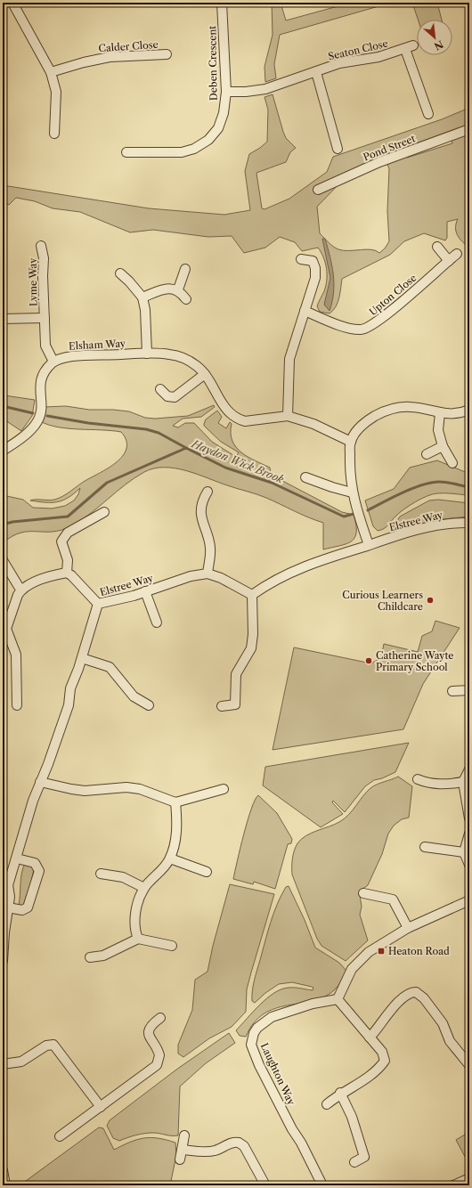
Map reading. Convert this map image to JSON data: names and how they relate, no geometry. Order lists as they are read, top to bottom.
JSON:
{
  "streets": {
    "street": [
      "Calder Close",
      "Seaton Close",
      "Deben Crescent",
      "Pond Street",
      "Lyme Way",
      "Upton Close",
      "Elsham Way",
      "Elstree Way",
      "Laughton Way"
    ]
  },
  "crossings": [
    ["Seaton Close", "Deben Crescent"],
    ["Lyme Way", "Elsham Way"]
  ],
  "water": ["Haydon Wick Brook"],
  "places": {
    "other": ["Curious Learners Childcare", "Catherine Wayte Primary School"],
    "transit": ["Heaton Road"]
  },
  "north": "bottom right"
}
